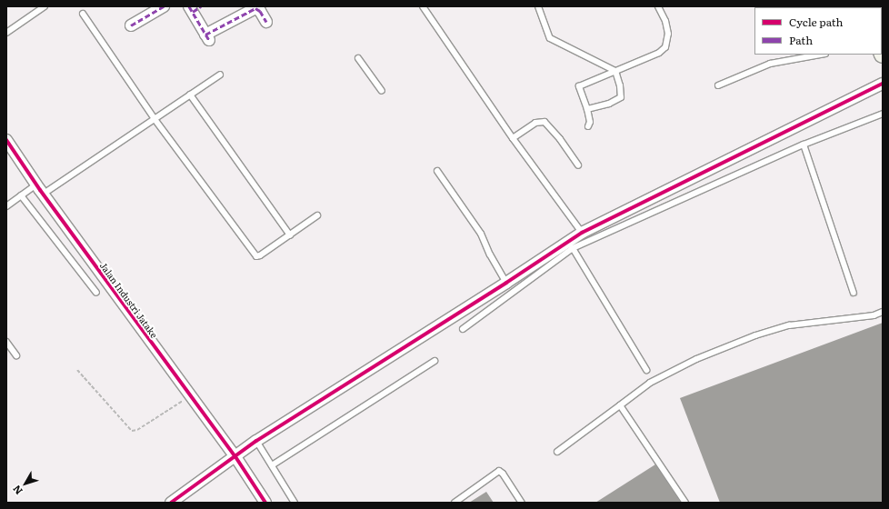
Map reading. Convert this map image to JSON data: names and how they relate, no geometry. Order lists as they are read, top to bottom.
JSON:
{
  "streets": {
    "street": ["Jalan Industri Jatake"]
  },
  "legend": ["Cycle path", "Path"],
  "north": "bottom left"
}
